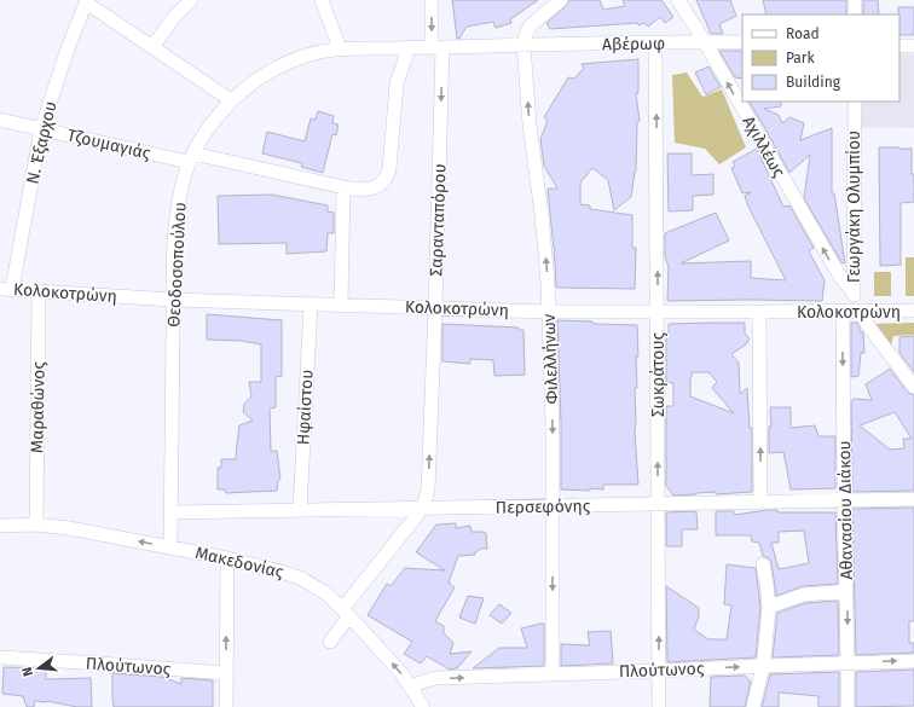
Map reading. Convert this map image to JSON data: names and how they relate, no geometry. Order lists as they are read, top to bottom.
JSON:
{
  "streets": {
    "street": [
      "Αβέρωφ",
      "Ν. Έξαρχου",
      "Τζουμαγιάς",
      "Αχιλλέως",
      "Γεωργάκη Ολυμπίου",
      "Σαρανταπόρου",
      "Θεοδοσοπούλου",
      "Κολοκοτρώνη",
      "Φιλελλήνων",
      "Σωκράτους",
      "Μαραθώνος",
      "Ηφαίστου",
      "Περσεφόνης",
      "Αθανασίου Διάκου",
      "Μακεδονίας",
      "Πλούτωνος"
    ]
  },
  "crossings": [
    ["Αβέρωφ", "Αχιλλέως"],
    ["Αβέρωφ", "Θεοδοσοπούλου"],
    ["Αβέρωφ", "Φιλελλήνων"],
    ["Αβέρωφ", "Σωκράτους"],
    ["Ν. Έξαρχου", "Τζουμαγιάς"],
    ["Ν. Έξαρχου", "Κολοκοτρώνη"],
    ["Τζουμαγιάς", "Θεοδοσοπούλου"],
    ["Αχιλλέως", "Γεωργάκη Ολυμπίου"],
    ["Γεωργάκη Ολυμπίου", "Κολοκοτρώνη"],
    ["Γεωργάκη Ολυμπίου", "Αθανασίου Διάκου"],
    ["Σαρανταπόρου", "Θεοδοσοπούλου"],
    ["Σαρανταπόρου", "Κολοκοτρώνη"],
    ["Σαρανταπόρου", "Περσεφόνης"],
    ["Θεοδοσοπούλου", "Κολοκοτρώνη"],
    ["Θεοδοσοπούλου", "Φιλελλήνων"],
    ["Θεοδοσοπούλου", "Περσεφόνης"],
    ["Θεοδοσοπούλου", "Μακεδονίας"],
    ["Κολοκοτρώνη", "Φιλελλήνων"],
    ["Κολοκοτρώνη", "Σωκράτους"],
    ["Κολοκοτρώνη", "Μαραθώνος"],
    ["Κολοκοτρώνη", "Ηφαίστου"],
    ["Κολοκοτρώνη", "Αθανασίου Διάκου"],
    ["Φιλελλήνων", "Περσεφόνης"],
    ["Φιλελλήνων", "Πλούτωνος"],
    ["Σωκράτους", "Περσεφόνης"],
    ["Σωκράτους", "Πλούτωνος"],
    ["Μαραθώνος", "Μακεδονίας"],
    ["Ηφαίστου", "Περσεφόνης"],
    ["Περσεφόνης", "Αθανασίου Διάκου"],
    ["Αθανασίου Διάκου", "Πλούτωνος"],
    ["Μακεδονίας", "Πλούτωνος"]
  ],
  "one_way": ["Αχιλλέως", "Μακεδονίας", "Πλούτωνος"],
  "legend": ["Road", "Park", "Building"],
  "north": "left"
}
